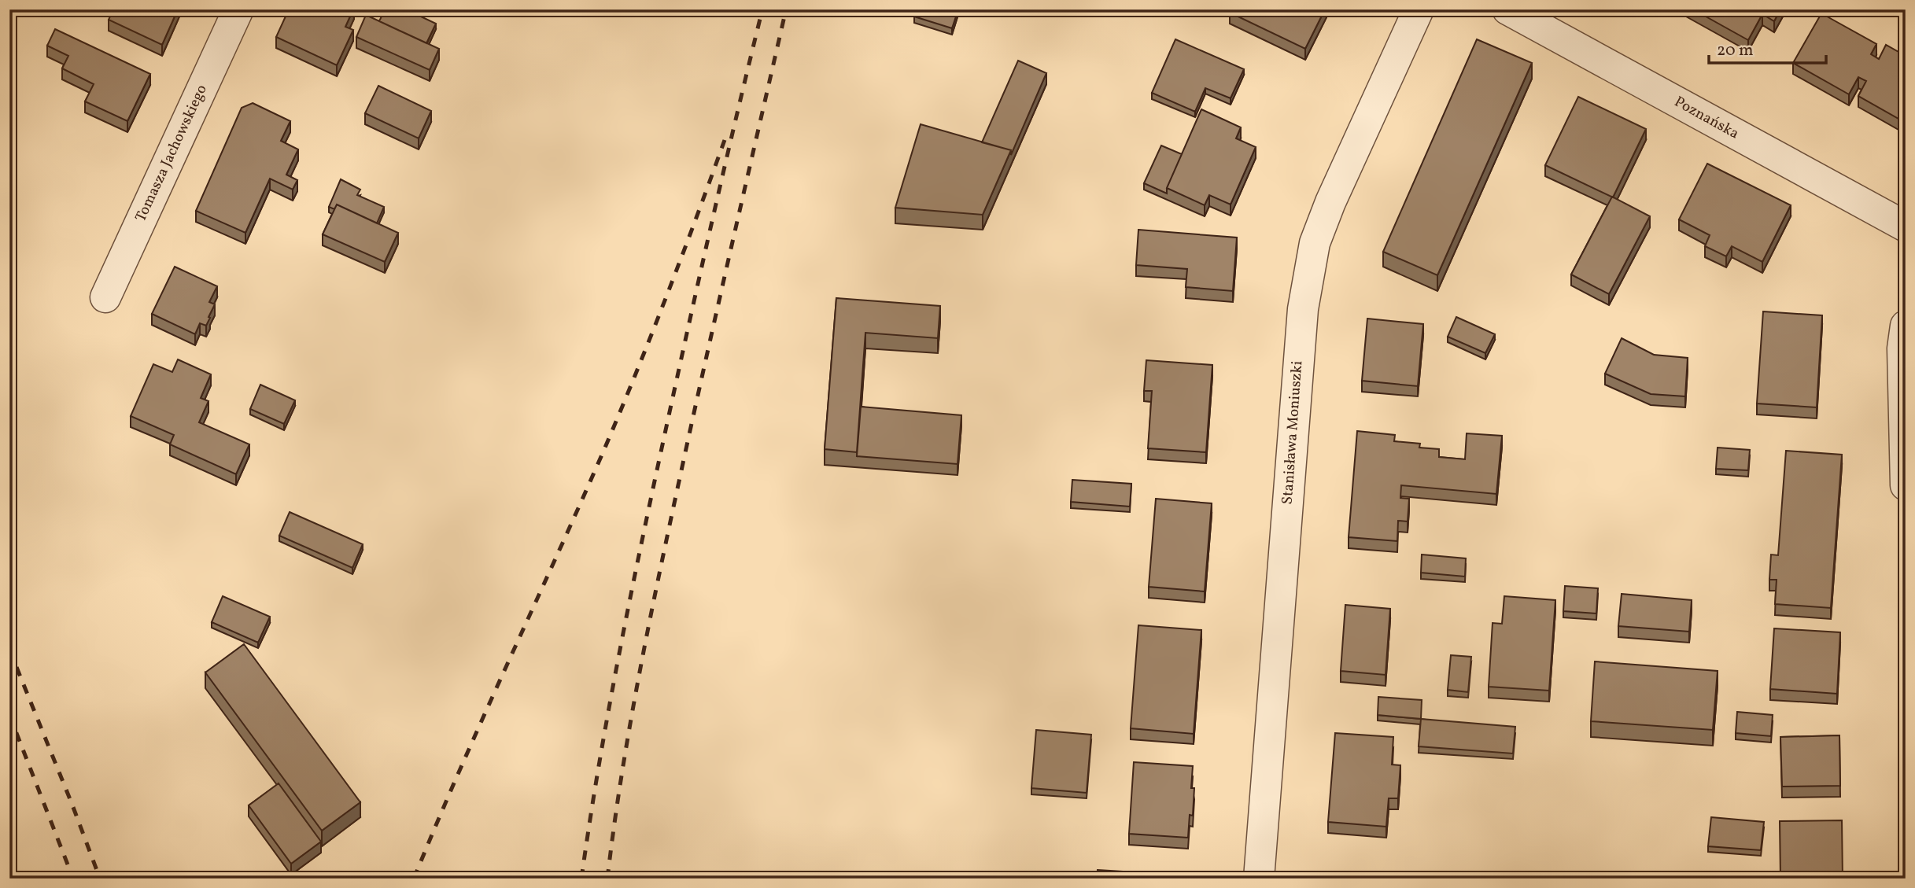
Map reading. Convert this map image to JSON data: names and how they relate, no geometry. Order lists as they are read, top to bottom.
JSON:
{
  "streets": {
    "street": ["Poznańska", "Tomasza Jachowskiego", "Stanisława Moniuszki"]
  },
  "scale_bar": "20 m"
}
